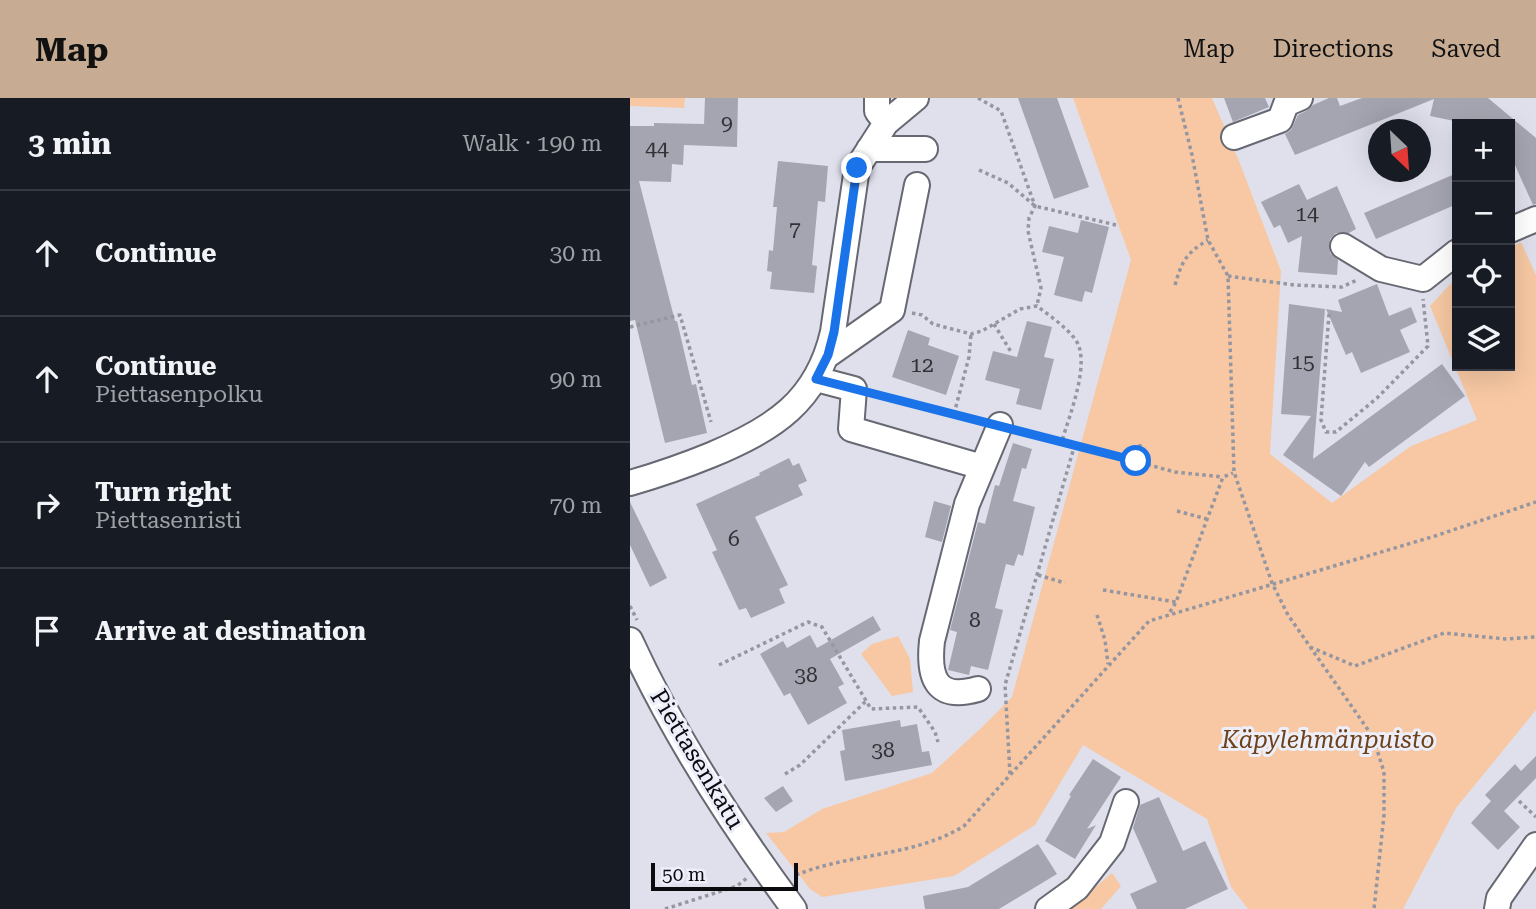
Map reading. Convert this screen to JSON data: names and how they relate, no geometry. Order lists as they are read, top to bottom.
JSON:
{
  "streets": {
    "street": ["Piettasenkatu"]
  },
  "parks": ["Käpylehmänpuisto"],
  "house_numbers": [
    "9",
    "44",
    "14",
    "7",
    "15",
    "12",
    "6",
    "8",
    "38",
    "38"
  ],
  "scale_bar": "50 m",
  "north": "bottom right",
  "page": {
    "header": "Map",
    "nav": ["Map", "Directions", "Saved"],
    "heading": ["3 min", "Walk · 190 m"],
    "map_buttons": ["+", "−"],
    "list": [
      ["Continue", "30 m"],
      ["Continue", "Piettasenpolku", "90 m"],
      ["Turn right", "Piettasenristi", "70 m"],
      "Arrive at destination"
    ],
    "scale": "50 m"
  }
}
